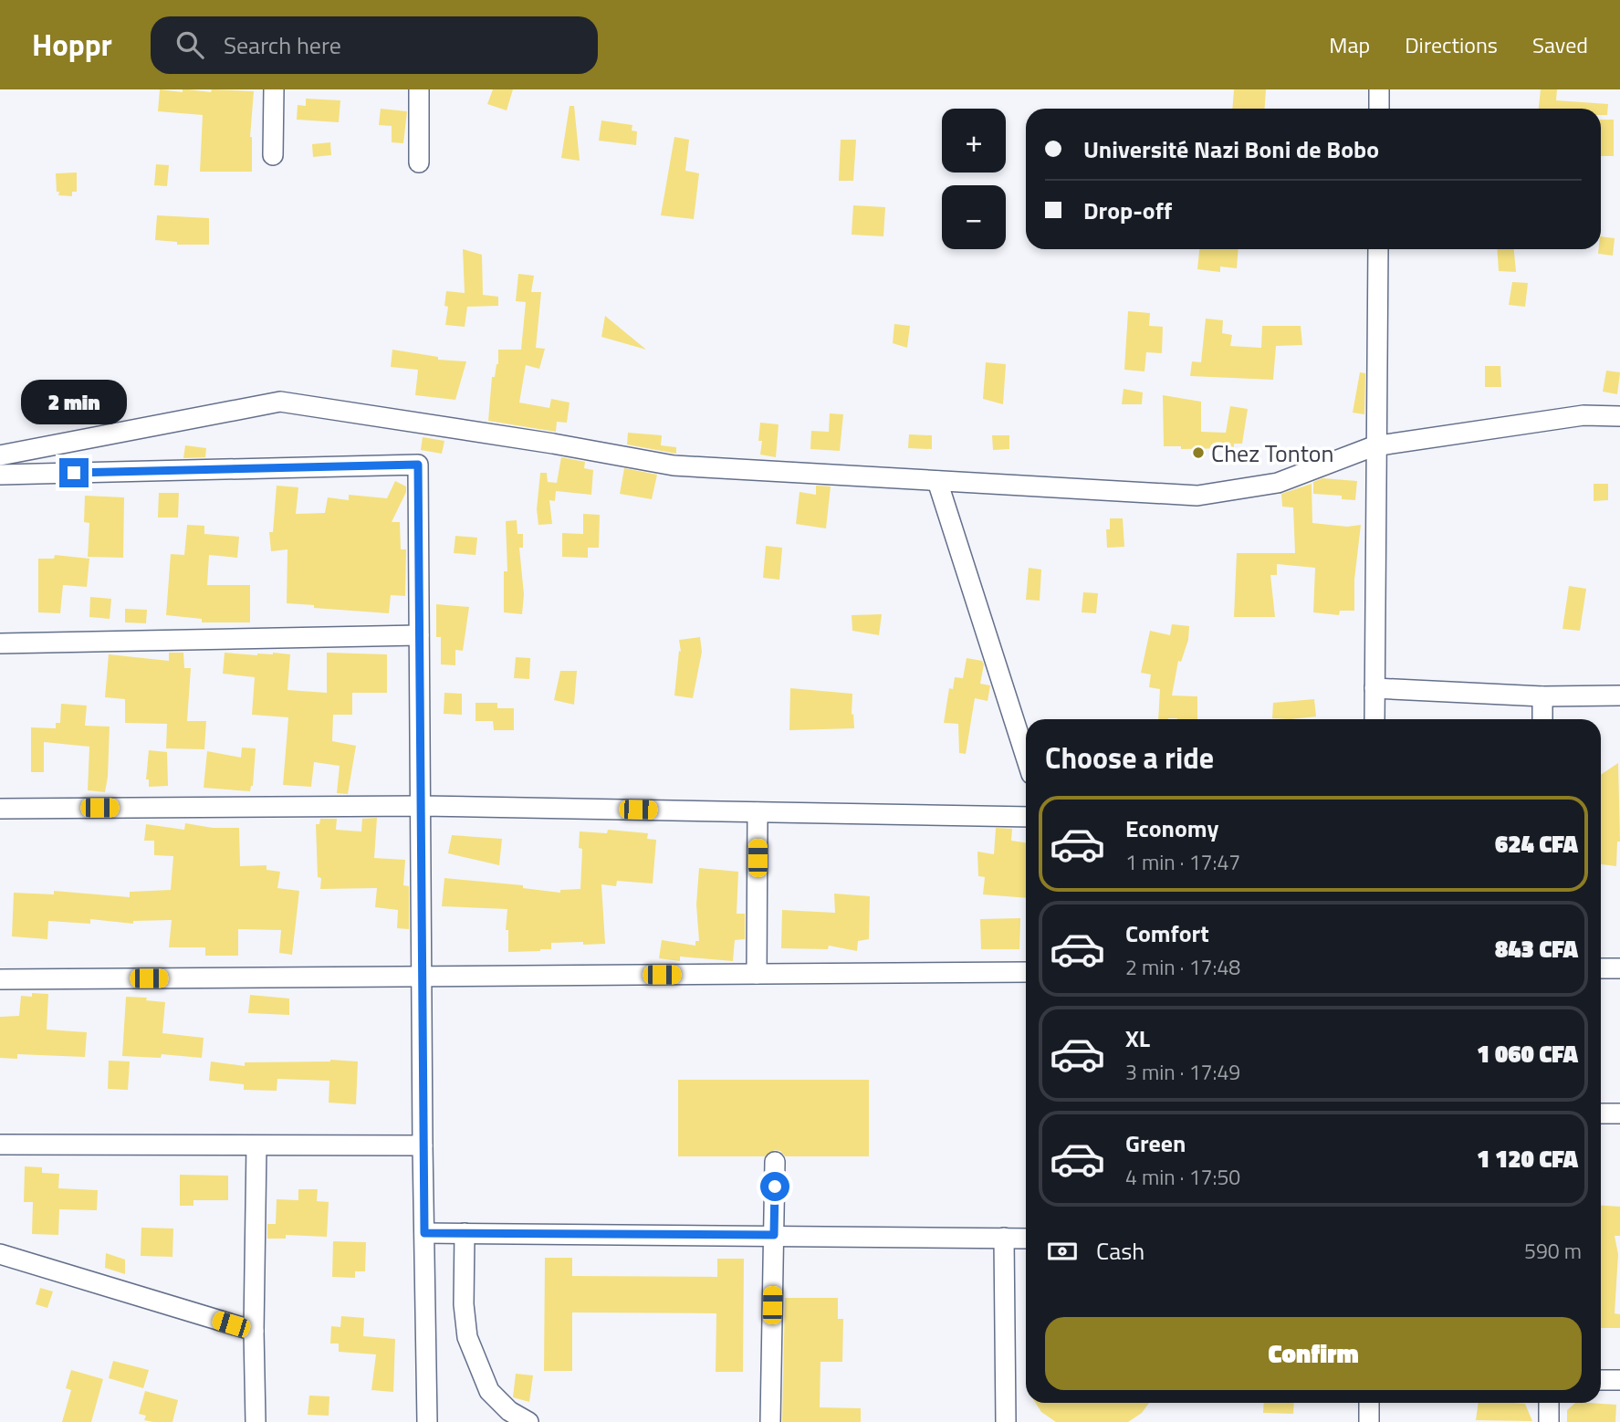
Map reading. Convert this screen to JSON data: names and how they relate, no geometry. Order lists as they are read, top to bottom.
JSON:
{
  "places": ["Chez Tonton"],
  "page": {
    "header": "Hoppr",
    "search": "Search here",
    "nav": ["Map", "Directions", "Saved"],
    "map_buttons": ["+", "−"],
    "banner": ["Université Nazi Boni de Bobo", "Drop-off"],
    "bubble": "2 min",
    "heading": "Choose a ride",
    "list": [
      {
        "name": "Economy",
        "note": "1 min · 17:47",
        "value": "624 CFA"
      },
      {
        "name": "Comfort",
        "note": "2 min · 17:48",
        "value": "843 CFA"
      },
      {
        "name": "XL",
        "note": "3 min · 17:49",
        "value": "1 060 CFA"
      },
      {
        "name": "Green",
        "note": "4 min · 17:50",
        "value": "1 120 CFA"
      }
    ],
    "pay": ["Cash", "590 m"],
    "buttons": "Confirm"
  }
}
